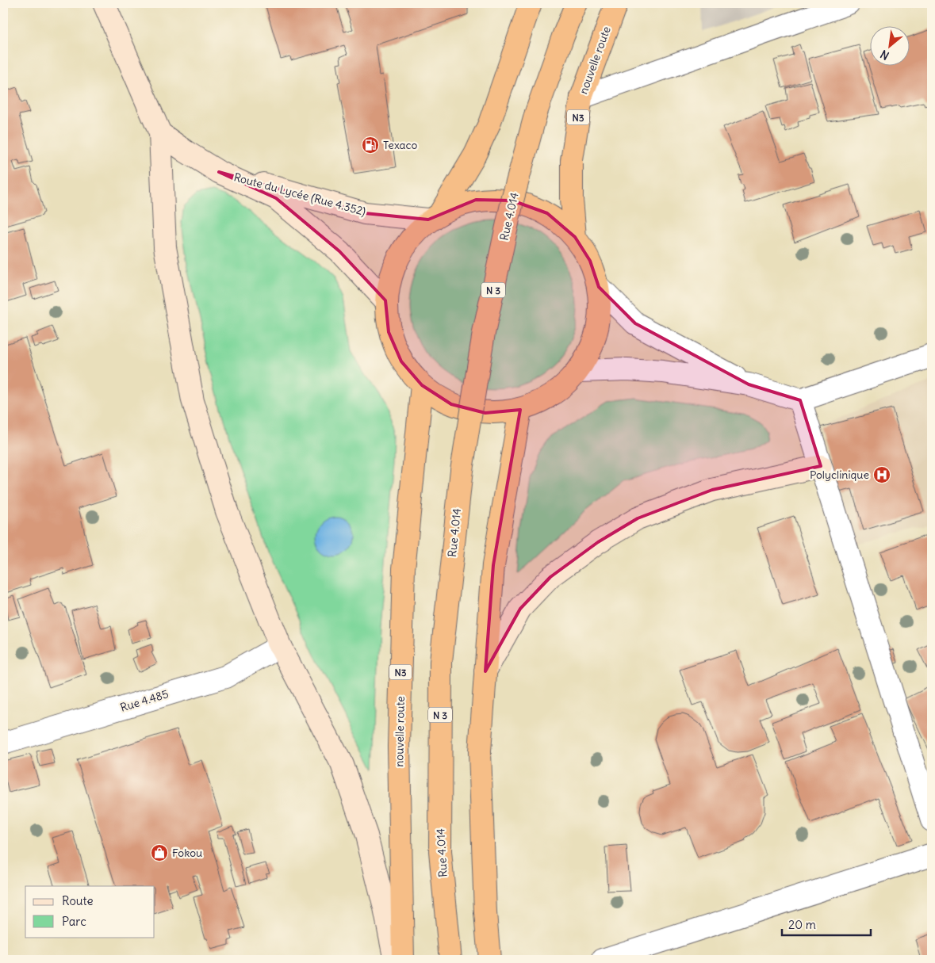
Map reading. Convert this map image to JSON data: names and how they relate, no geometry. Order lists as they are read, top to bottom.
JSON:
{
  "streets": {
    "highway": [
      "nouvelle route",
      "N3",
      "Rue 4.014",
      "N 3"
    ],
    "main road": ["Route du Lycée (Rue 4.352)"],
    "street": ["Rue 4.485"]
  },
  "places": {
    "fuel station": ["Texaco"],
    "hospital": ["Polyclinique"],
    "shop": ["Fokou"]
  },
  "legend": ["Route", "Parc"],
  "scale_bar": "20 m",
  "north": "bottom left"
}
